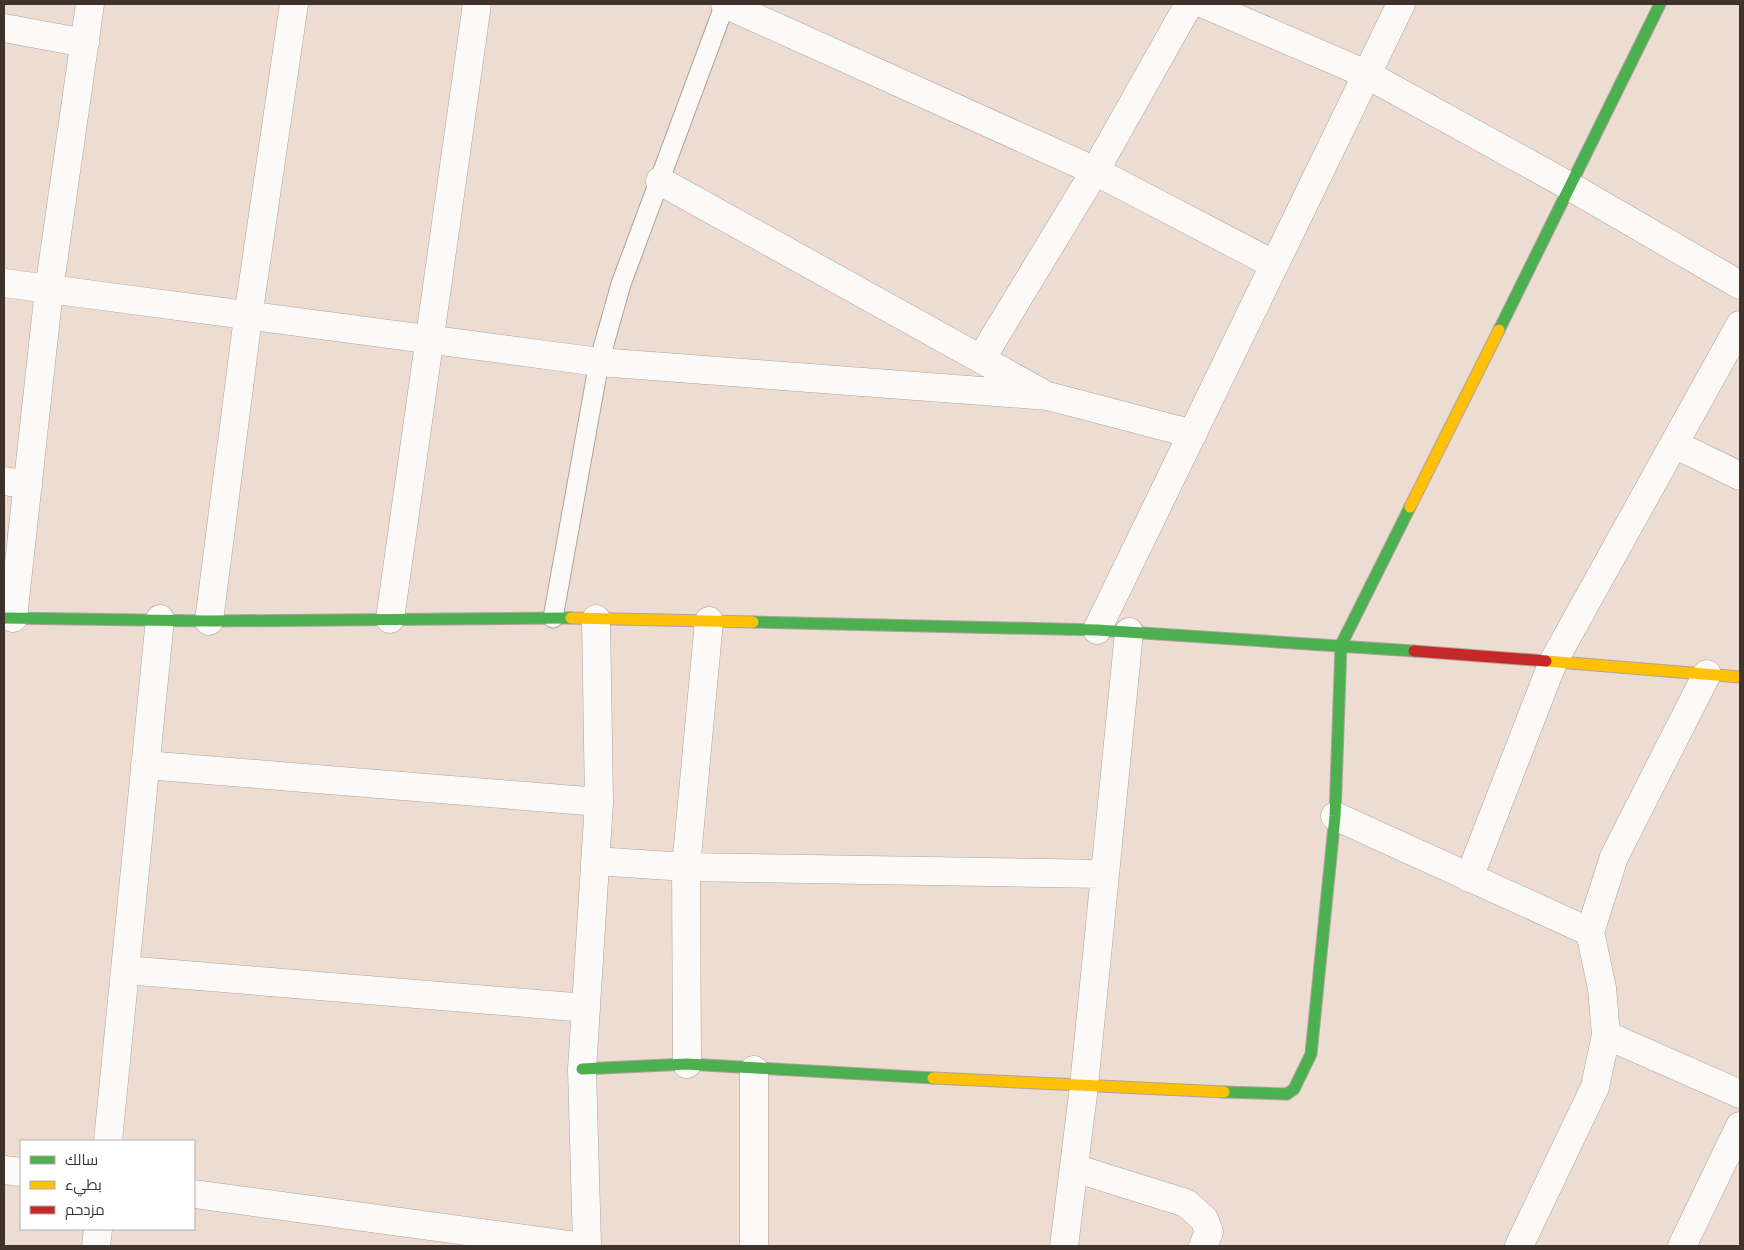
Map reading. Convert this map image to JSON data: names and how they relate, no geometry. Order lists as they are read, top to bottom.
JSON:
{
  "legend": ["سالك", "بطيء", "مزدحم"]
}
